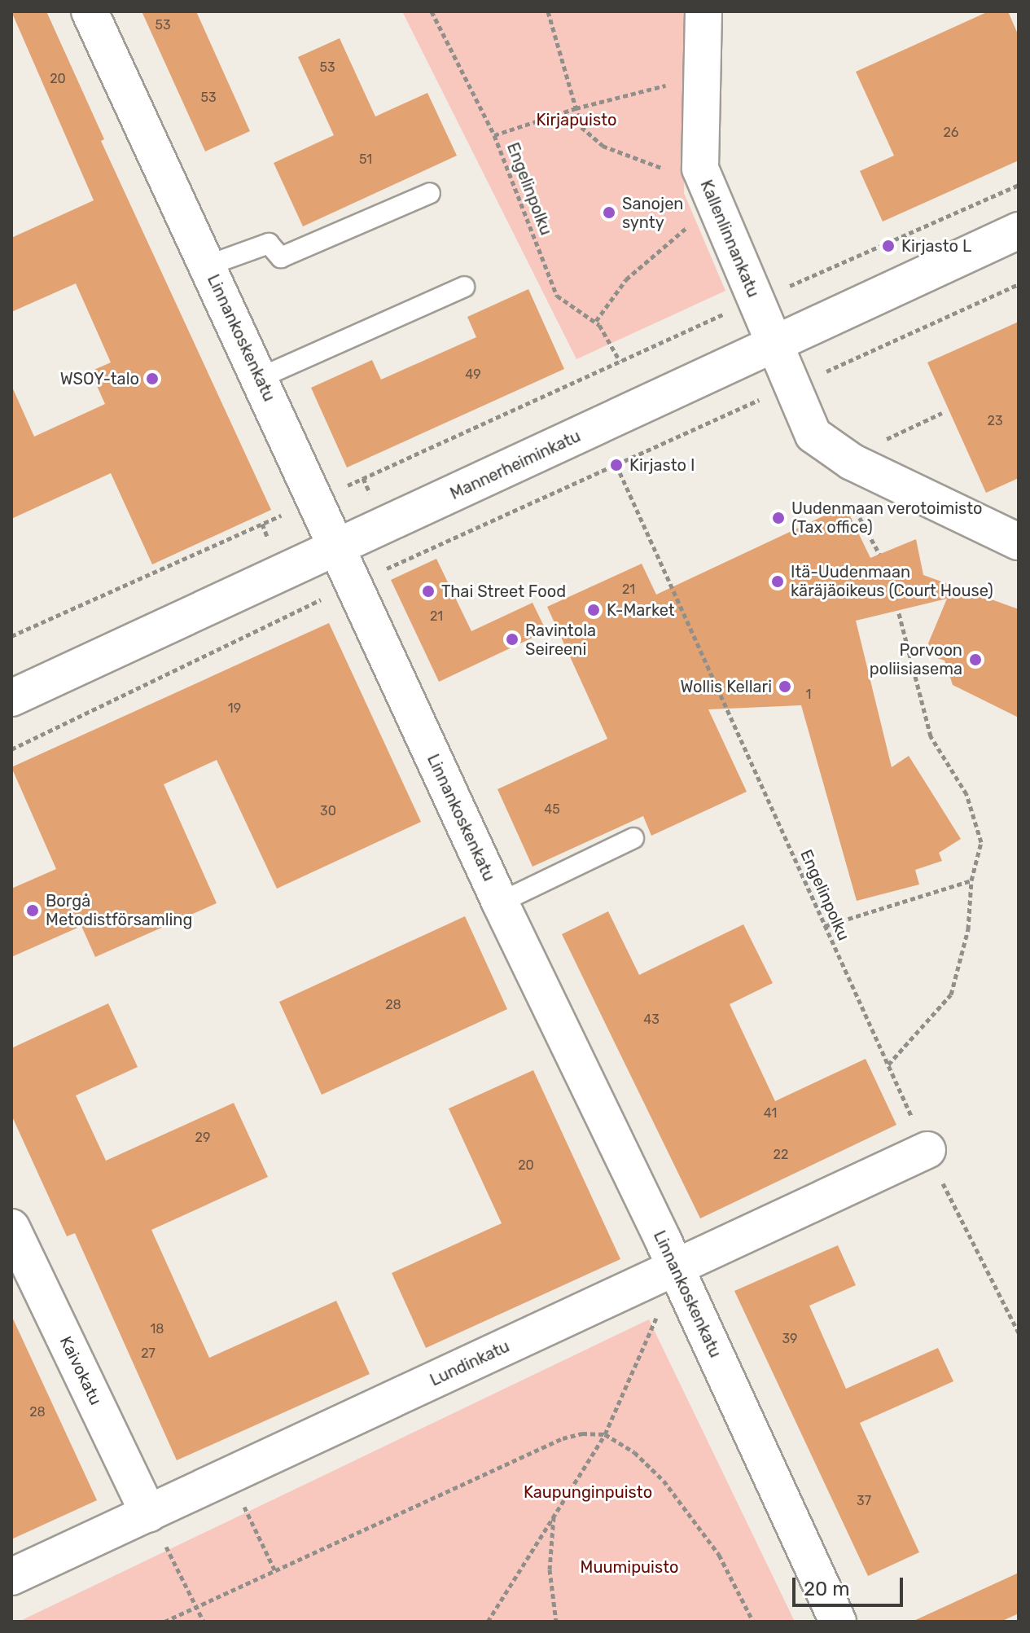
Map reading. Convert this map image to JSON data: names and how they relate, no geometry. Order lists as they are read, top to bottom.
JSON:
{
  "streets": {
    "street": [
      "Kallenlinnankatu",
      "Linnankoskenkatu",
      "Mannerheiminkatu",
      "Lundinkatu",
      "Kaivokatu"
    ],
    "path": ["Engelinpolku"]
  },
  "crossings": [
    ["Engelinpolku", "Lundinkatu"],
    ["Kallenlinnankatu", "Mannerheiminkatu"],
    ["Linnankoskenkatu", "Mannerheiminkatu"],
    ["Linnankoskenkatu", "Lundinkatu"],
    ["Lundinkatu", "Kaivokatu"]
  ],
  "parks": ["Kirjapuisto", "Kaupunginpuisto", "Muumipuisto"],
  "places": [
    "Sanojen synty",
    "Kirjasto L",
    "WSOY-talo",
    "Kirjasto I",
    "Uudenmaan verotoimisto (Tax office)",
    "Itä-Uudenmaan käräjäoikeus (Court House)",
    "Thai Street Food",
    "K-Market",
    "Ravintola Seireeni",
    "Porvoon poliisiasema",
    "Wollis Kellari",
    "Borgå Metodistförsamling"
  ],
  "house_numbers": [
    "53",
    "53",
    "20",
    "53",
    "26",
    "51",
    "49",
    "23",
    "21",
    "21",
    "1",
    "19",
    "45",
    "30",
    "28",
    "43",
    "41",
    "29",
    "22",
    "20",
    "18",
    "39",
    "27",
    "28",
    "37"
  ],
  "scale_bar": "20 m"
}
